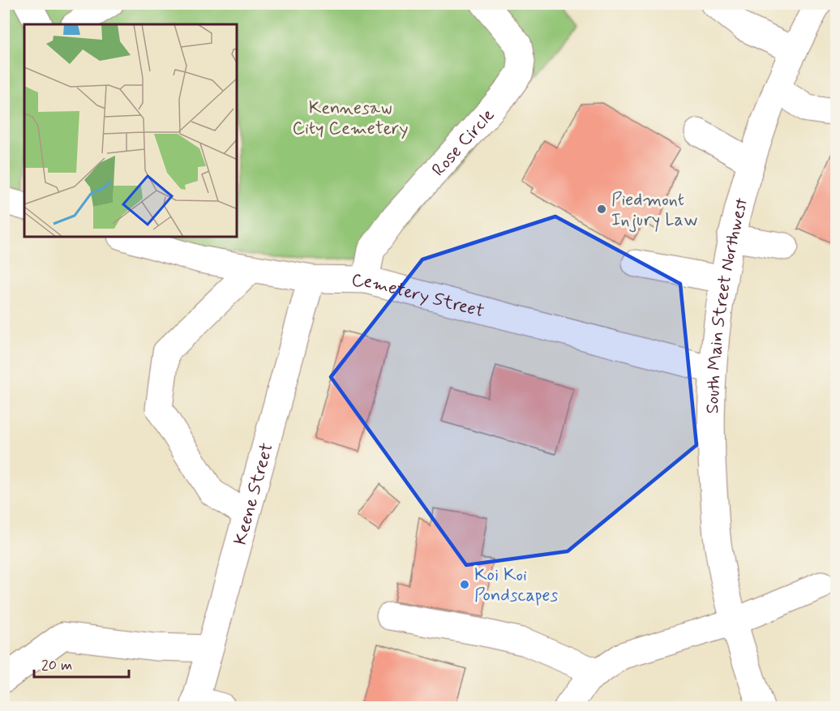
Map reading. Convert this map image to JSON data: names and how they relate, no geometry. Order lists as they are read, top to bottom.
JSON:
{
  "streets": {
    "street": [
      "Rose Circle",
      "Cemetery Street",
      "South Main Street Northwest",
      "Keene Street"
    ]
  },
  "crossings": [
    ["Rose Circle", "Cemetery Street"],
    ["Cemetery Street", "South Main Street Northwest"],
    ["Cemetery Street", "Keene Street"]
  ],
  "parks": ["Kennesaw City Cemetery"],
  "places": ["Piedmont Injury Law", "Koi Koi Pondscapes"],
  "scale_bar": "20 m"
}
